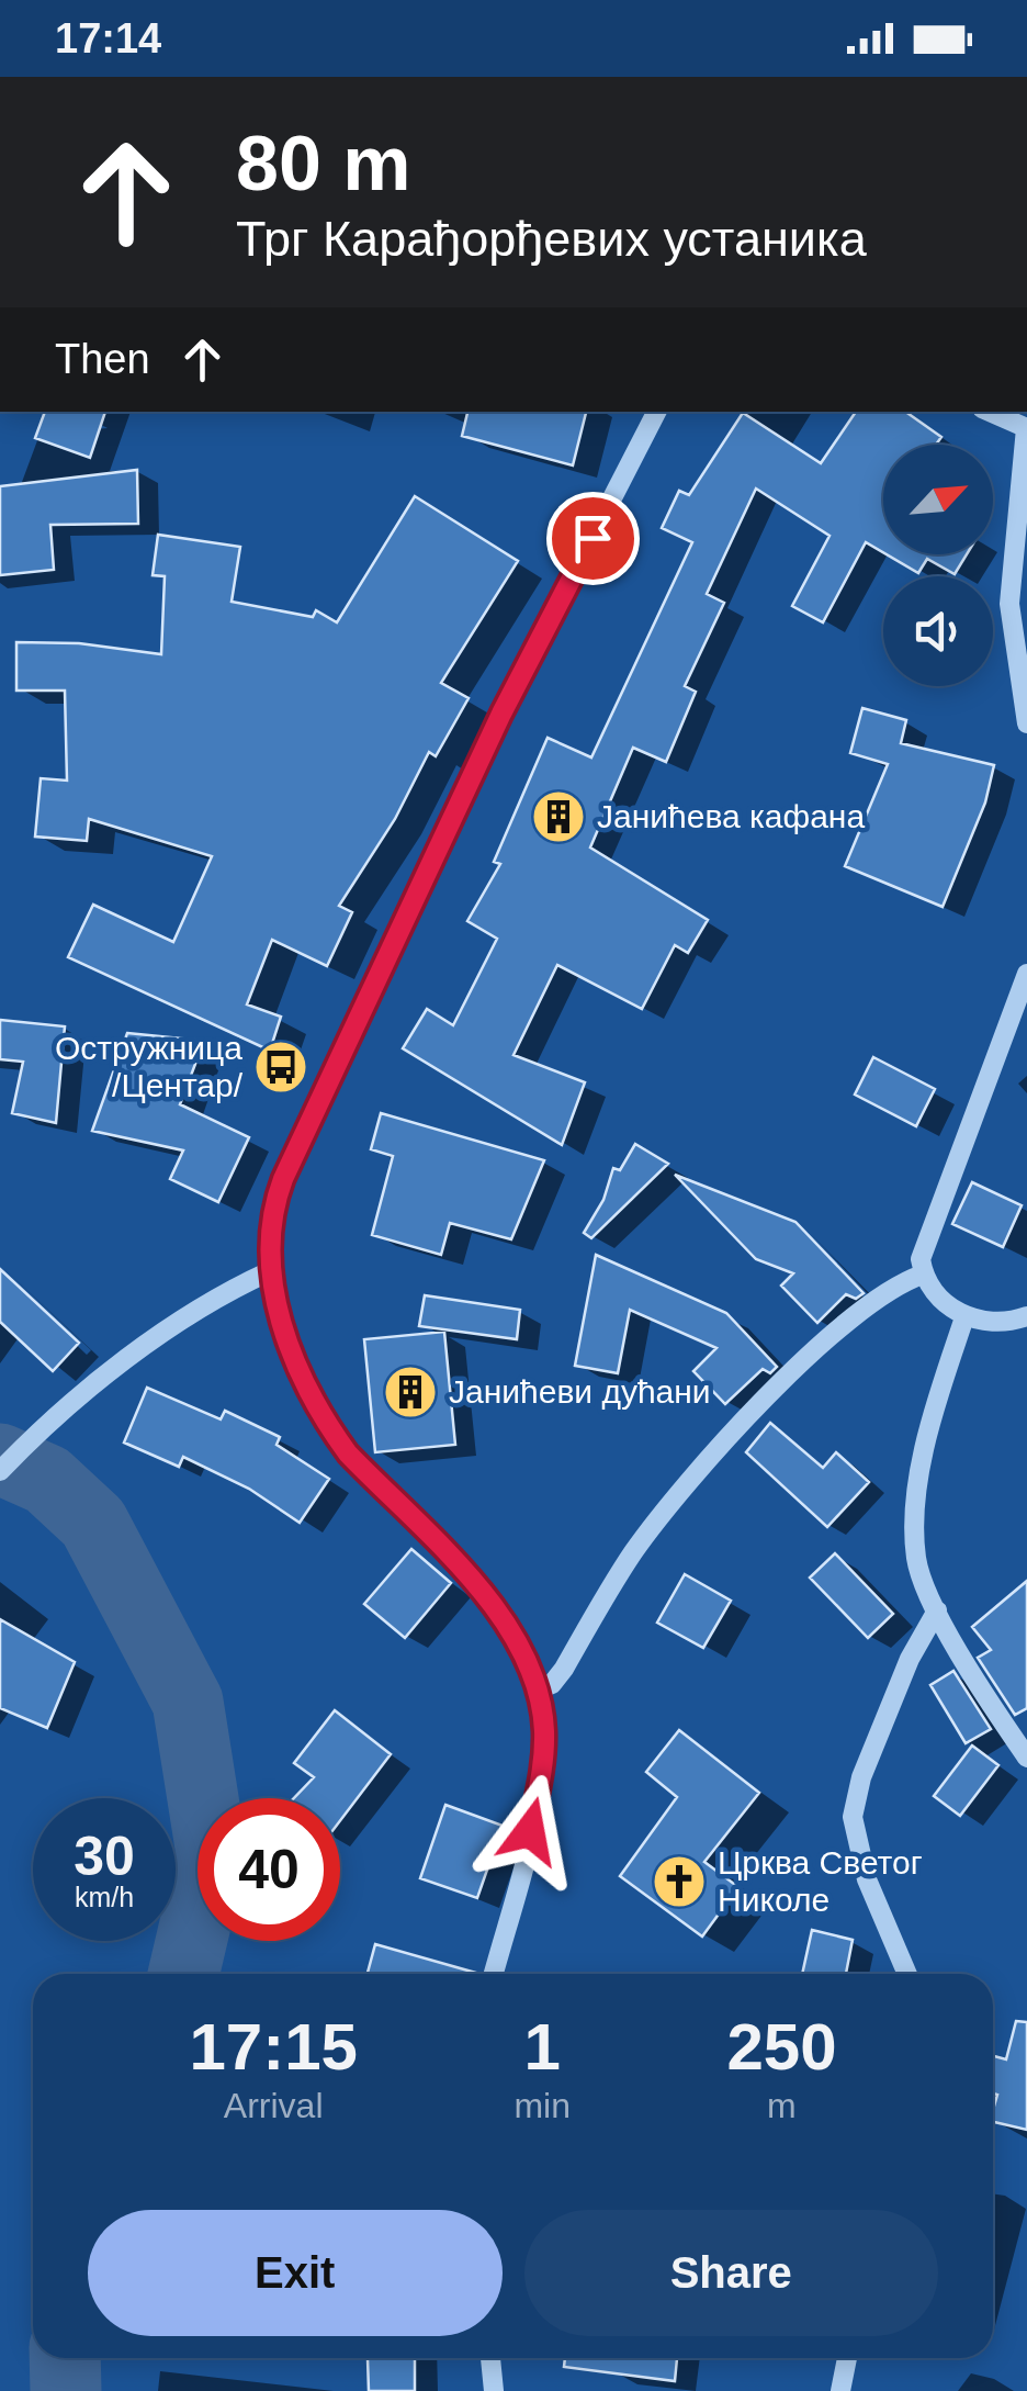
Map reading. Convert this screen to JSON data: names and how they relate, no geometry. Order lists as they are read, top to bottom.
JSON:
{
  "places": {
    "building": ["Јанићева кафана", "Јанићеви дућани"],
    "bus stop": ["Остружница /Центар/"],
    "church": ["Црква Светог Николе"]
  },
  "north": "top right",
  "page": {
    "status": "17:14",
    "turn": ["80 m", "Трг Карађорђевих устаника"],
    "then": "Then",
    "speed": "30 km/h",
    "limit": "40",
    "eta": [
      "17:15",
      "Arrival",
      "1",
      "min",
      "250",
      "m"
    ],
    "buttons": ["Exit", "Share"]
  }
}
